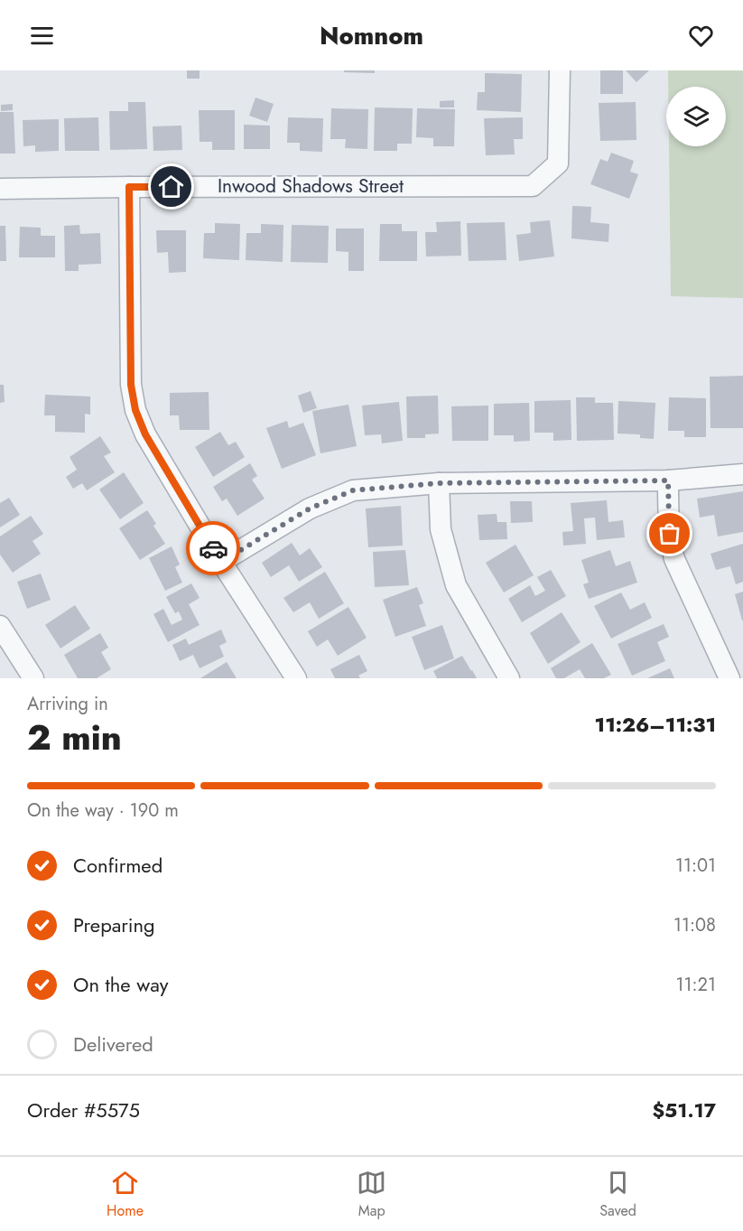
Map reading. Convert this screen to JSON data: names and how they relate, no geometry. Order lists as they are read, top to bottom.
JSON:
{
  "streets": {
    "street": ["Inwood Shadows Street"]
  },
  "page": {
    "header": "Nomnom",
    "heading": ["2 min", "Arriving in", "11:26–11:31"],
    "panel": ["Order #5575", "$51.17"],
    "bar": "On the way · 190 m",
    "list": [
      ["Confirmed", "11:01"],
      ["Preparing", "11:08"],
      ["On the way", "11:21"],
      "Delivered"
    ],
    "tabs": ["Home", "Map", "Saved"]
  }
}
